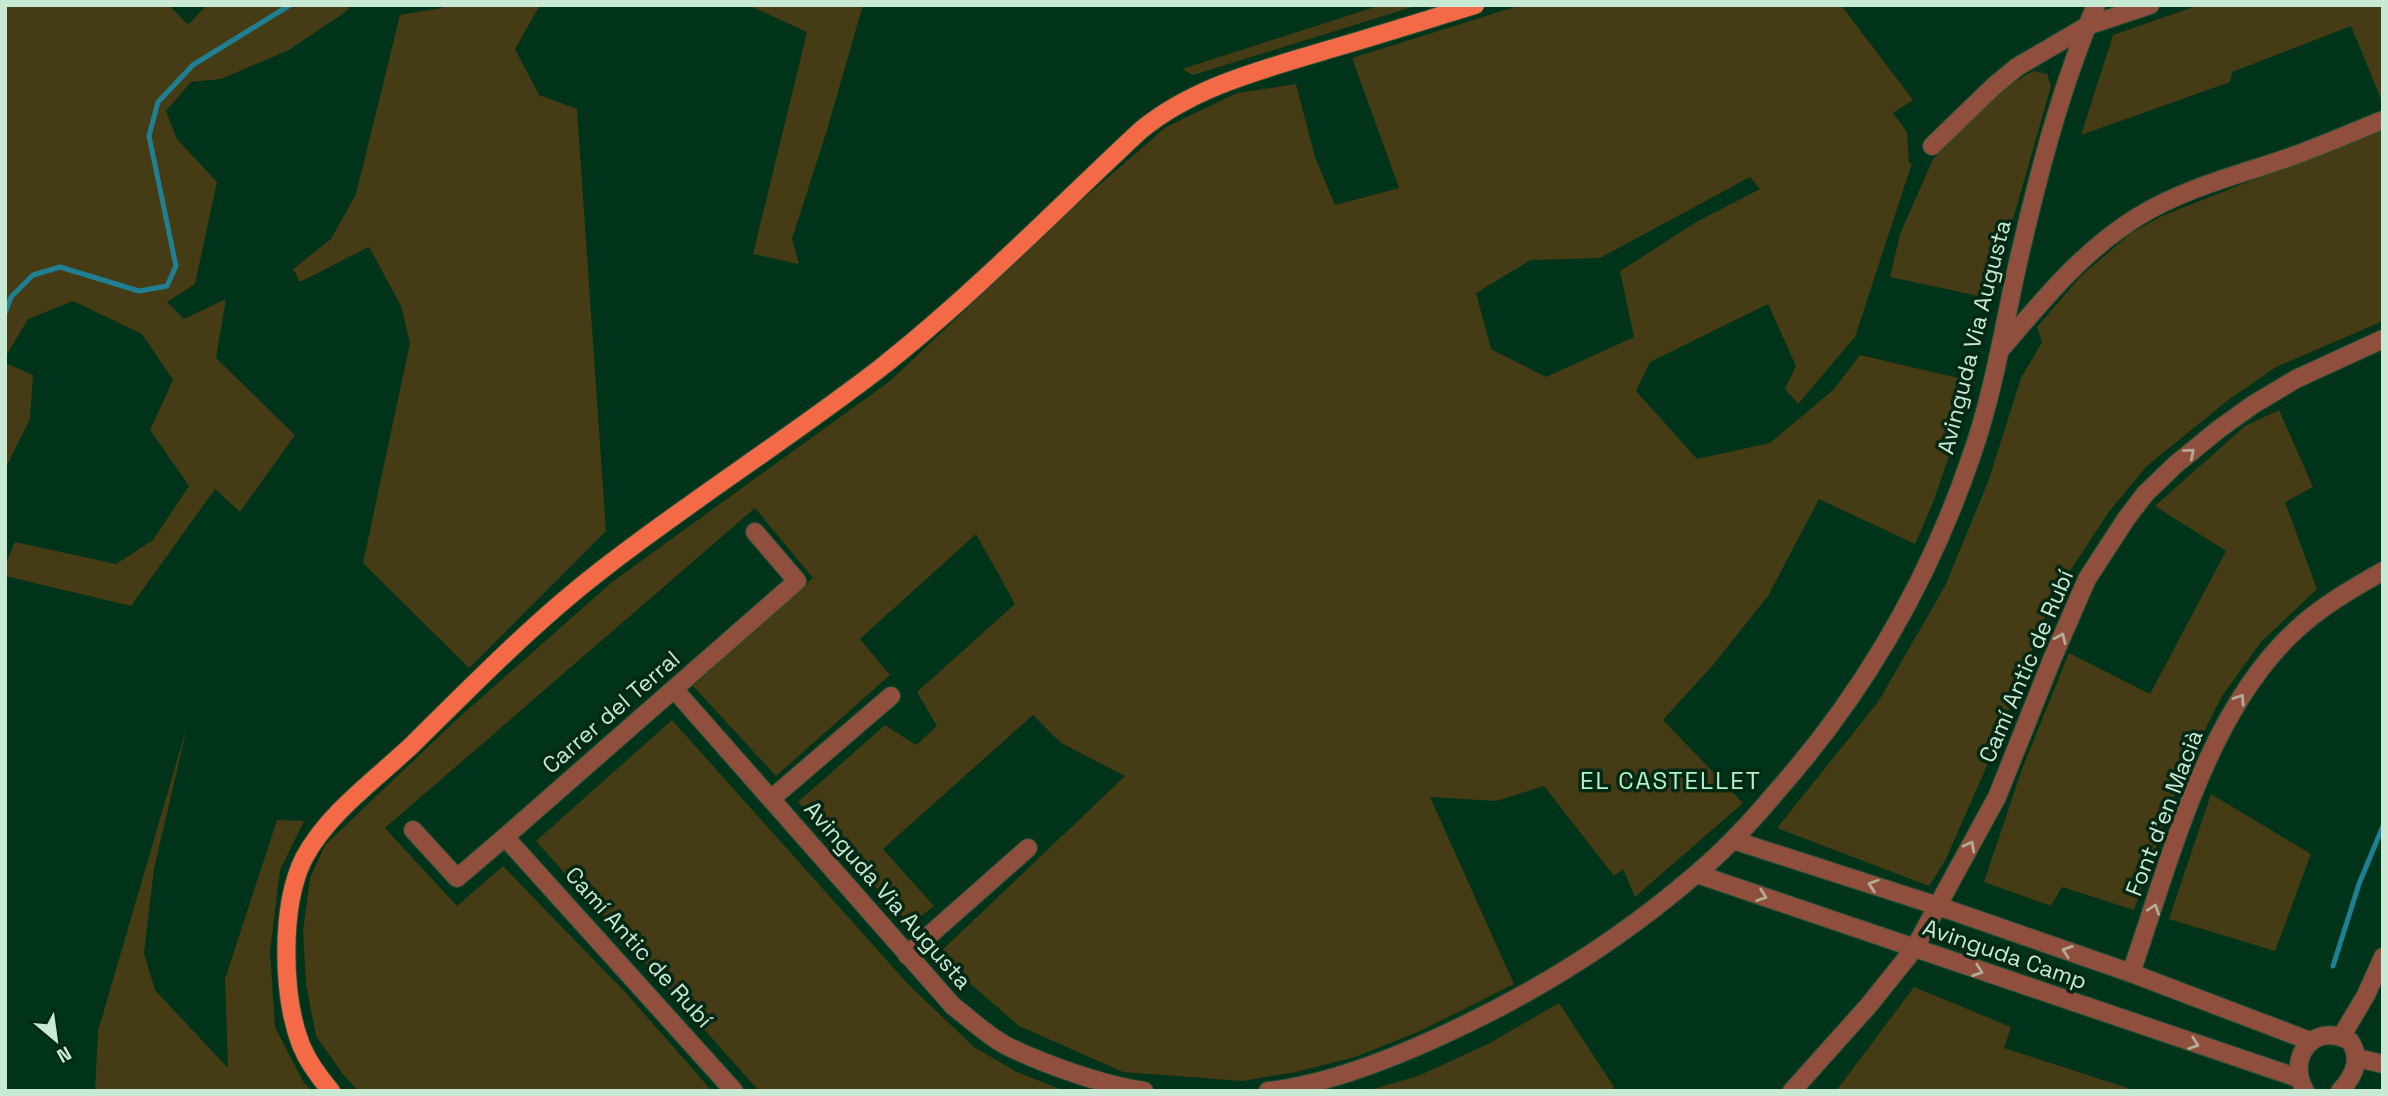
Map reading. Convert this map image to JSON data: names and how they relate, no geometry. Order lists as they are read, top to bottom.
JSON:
{
  "streets": {
    "street": [
      "Avinguda Via Augusta",
      "Camí Antic de Rubí",
      "Carrer del Terral",
      "Font d'en Macià",
      "Avinguda Camp"
    ]
  },
  "crossings": [
    ["Avinguda Via Augusta", "Carrer del Terral"],
    ["Avinguda Via Augusta", "Avinguda Camp"],
    ["Camí Antic de Rubí", "Carrer del Terral"],
    ["Camí Antic de Rubí", "Avinguda Camp"],
    ["Font d'en Macià", "Avinguda Camp"]
  ],
  "one_way": ["Camí Antic de Rubí", "Font d'en Macià"],
  "districts": ["EL CASTELLET"],
  "north": "bottom right"
}
